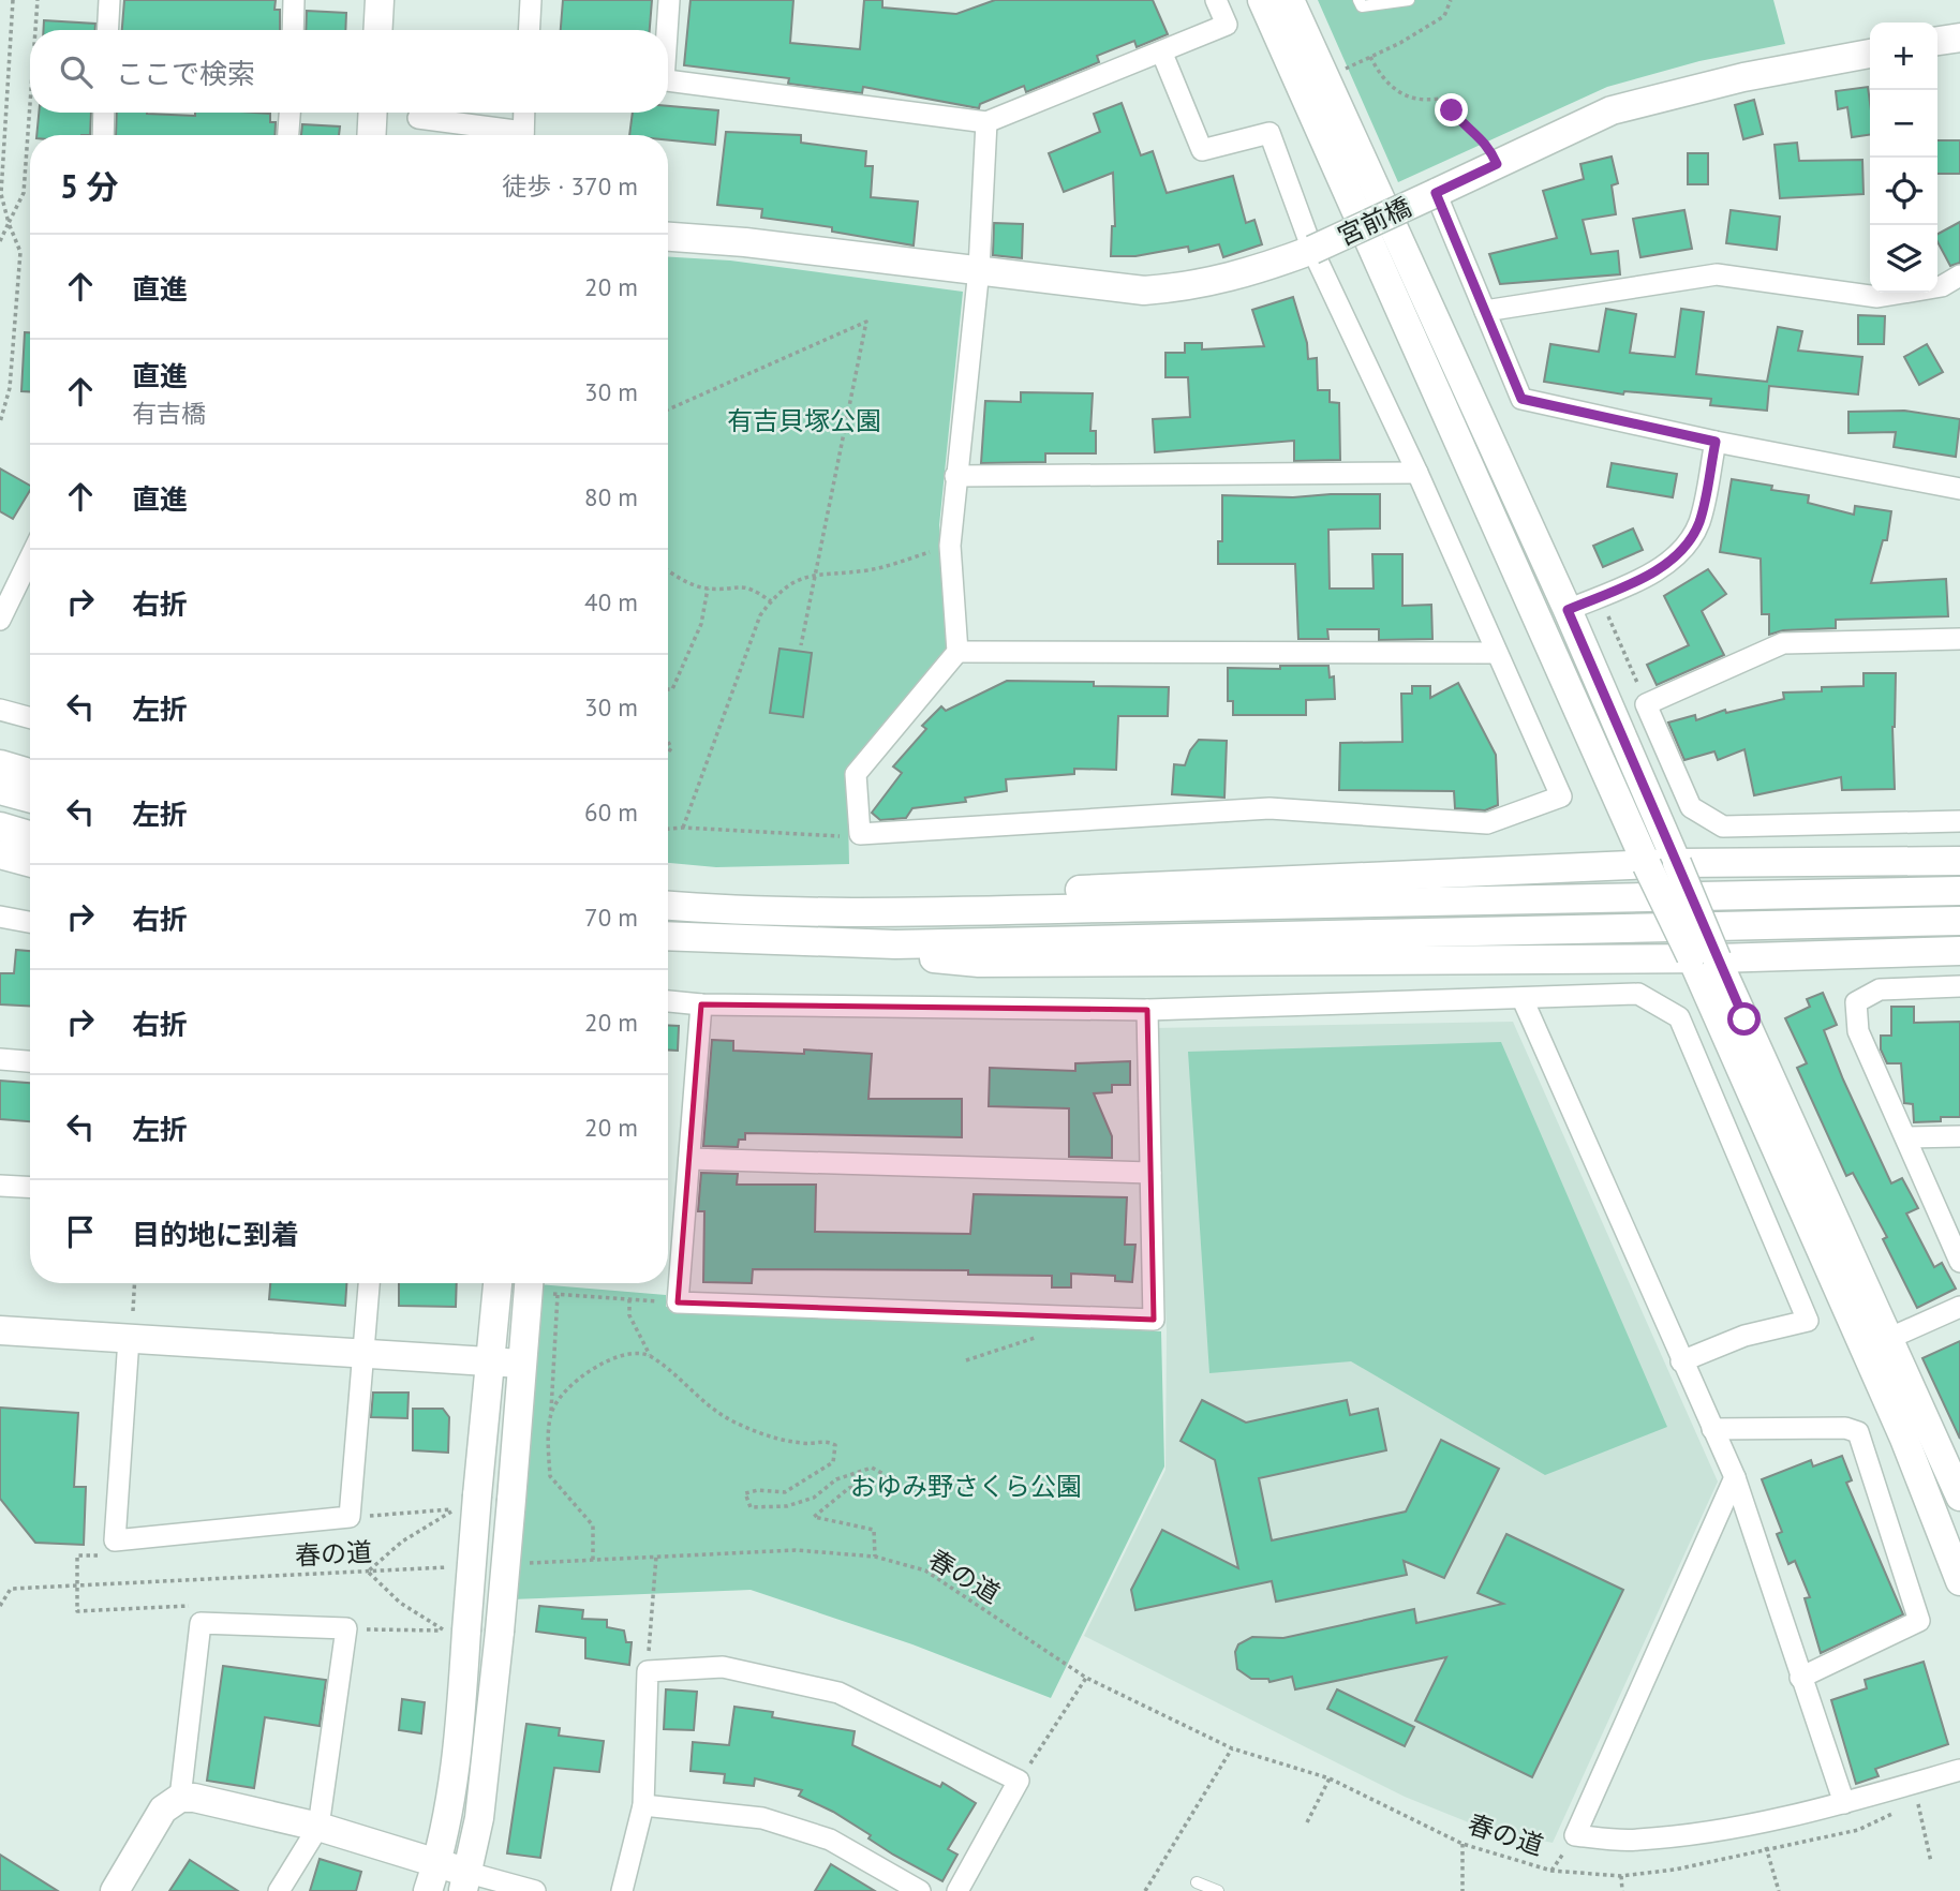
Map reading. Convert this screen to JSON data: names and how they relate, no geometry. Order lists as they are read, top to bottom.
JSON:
{
  "streets": {
    "street": ["宮前橋"],
    "path": ["春の道"]
  },
  "parks": ["有吉貝塚公園", "おゆみ野さくら公園"],
  "page": {
    "map_buttons": ["+", "−"],
    "search": "ここで検索",
    "heading": ["5 分", "徒歩 · 370 m"],
    "list": [
      ["直進", "20 m"],
      ["直進", "有吉橋", "30 m"],
      ["直進", "80 m"],
      ["右折", "40 m"],
      ["左折", "30 m"],
      ["左折", "60 m"],
      ["右折", "70 m"],
      ["右折", "20 m"],
      ["左折", "20 m"],
      "目的地に到着"
    ]
  }
}
